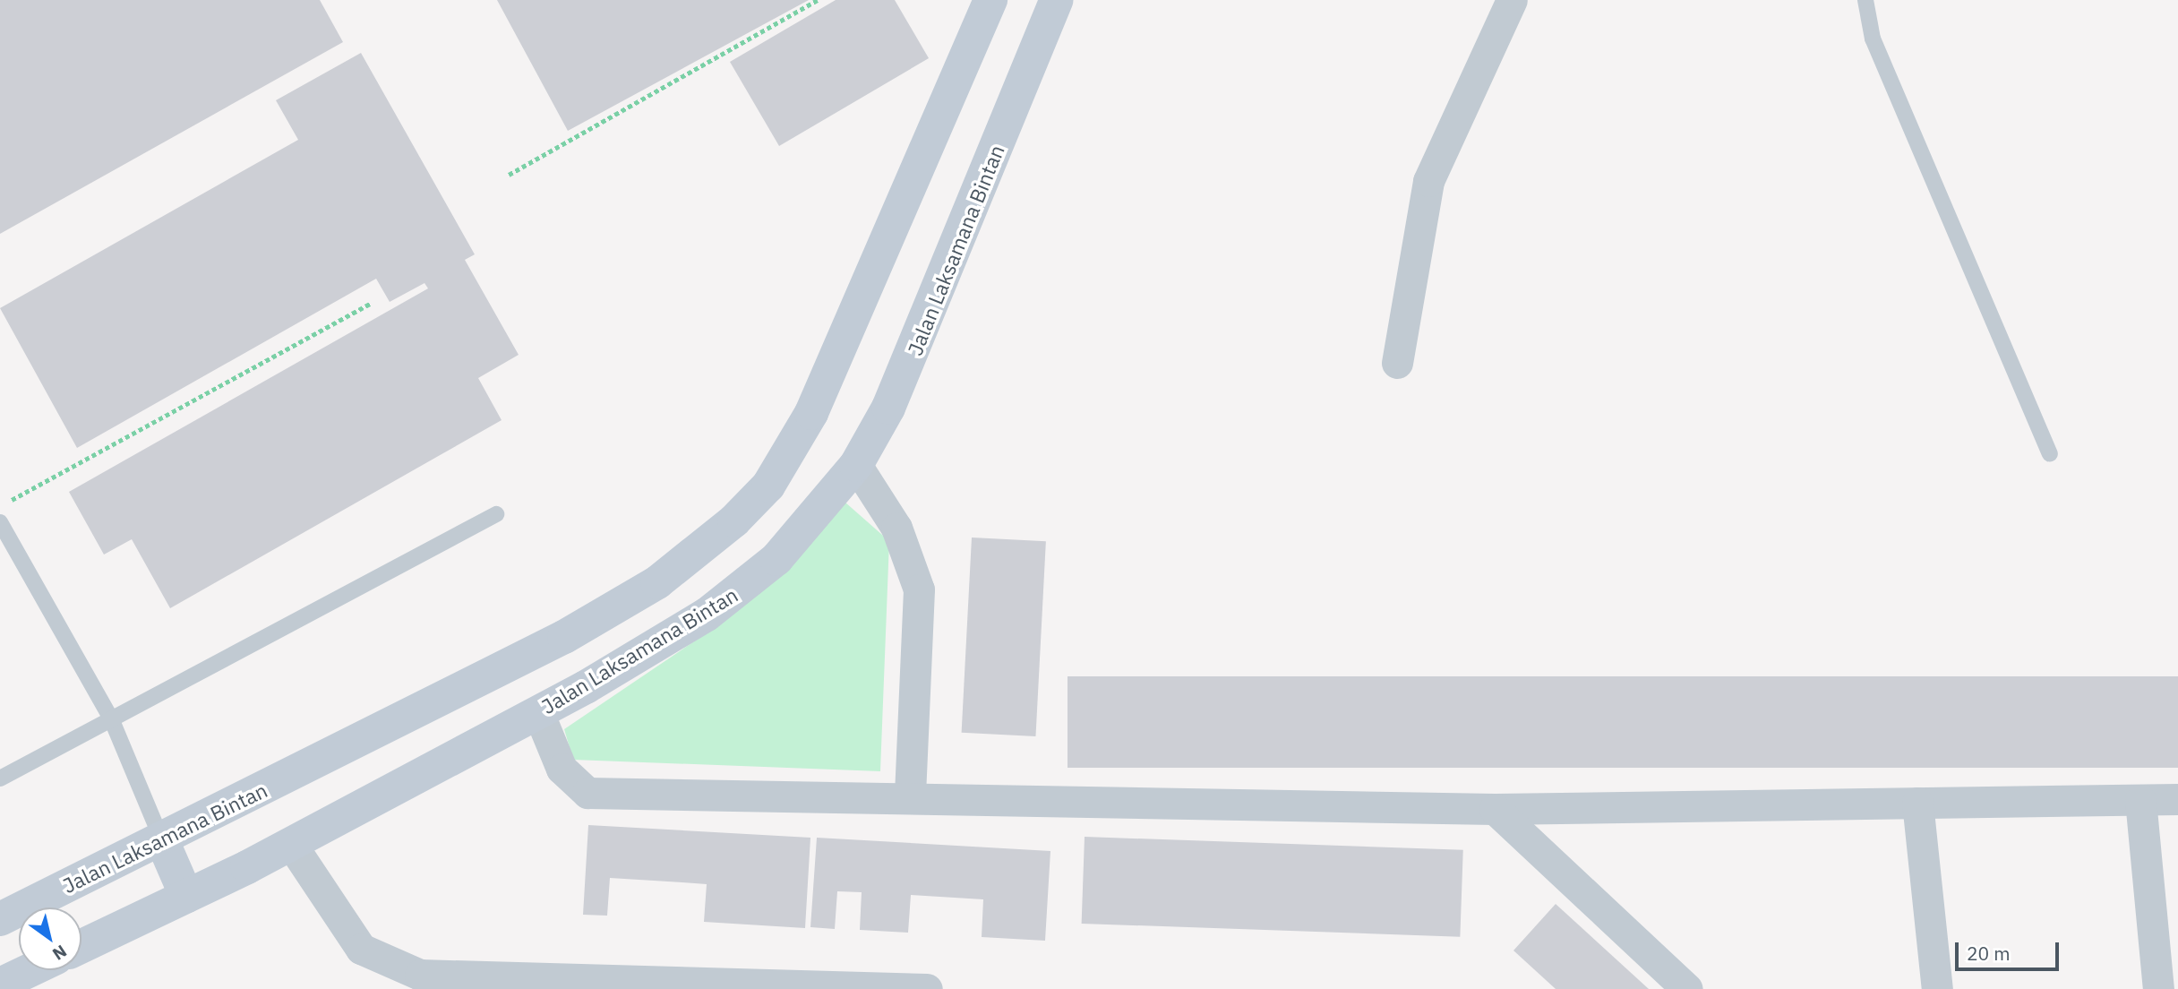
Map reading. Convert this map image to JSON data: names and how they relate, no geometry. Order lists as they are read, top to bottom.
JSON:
{
  "streets": {
    "main road": ["Jalan Laksamana Bintan"]
  },
  "scale_bar": "20 m",
  "north": "bottom right"
}
